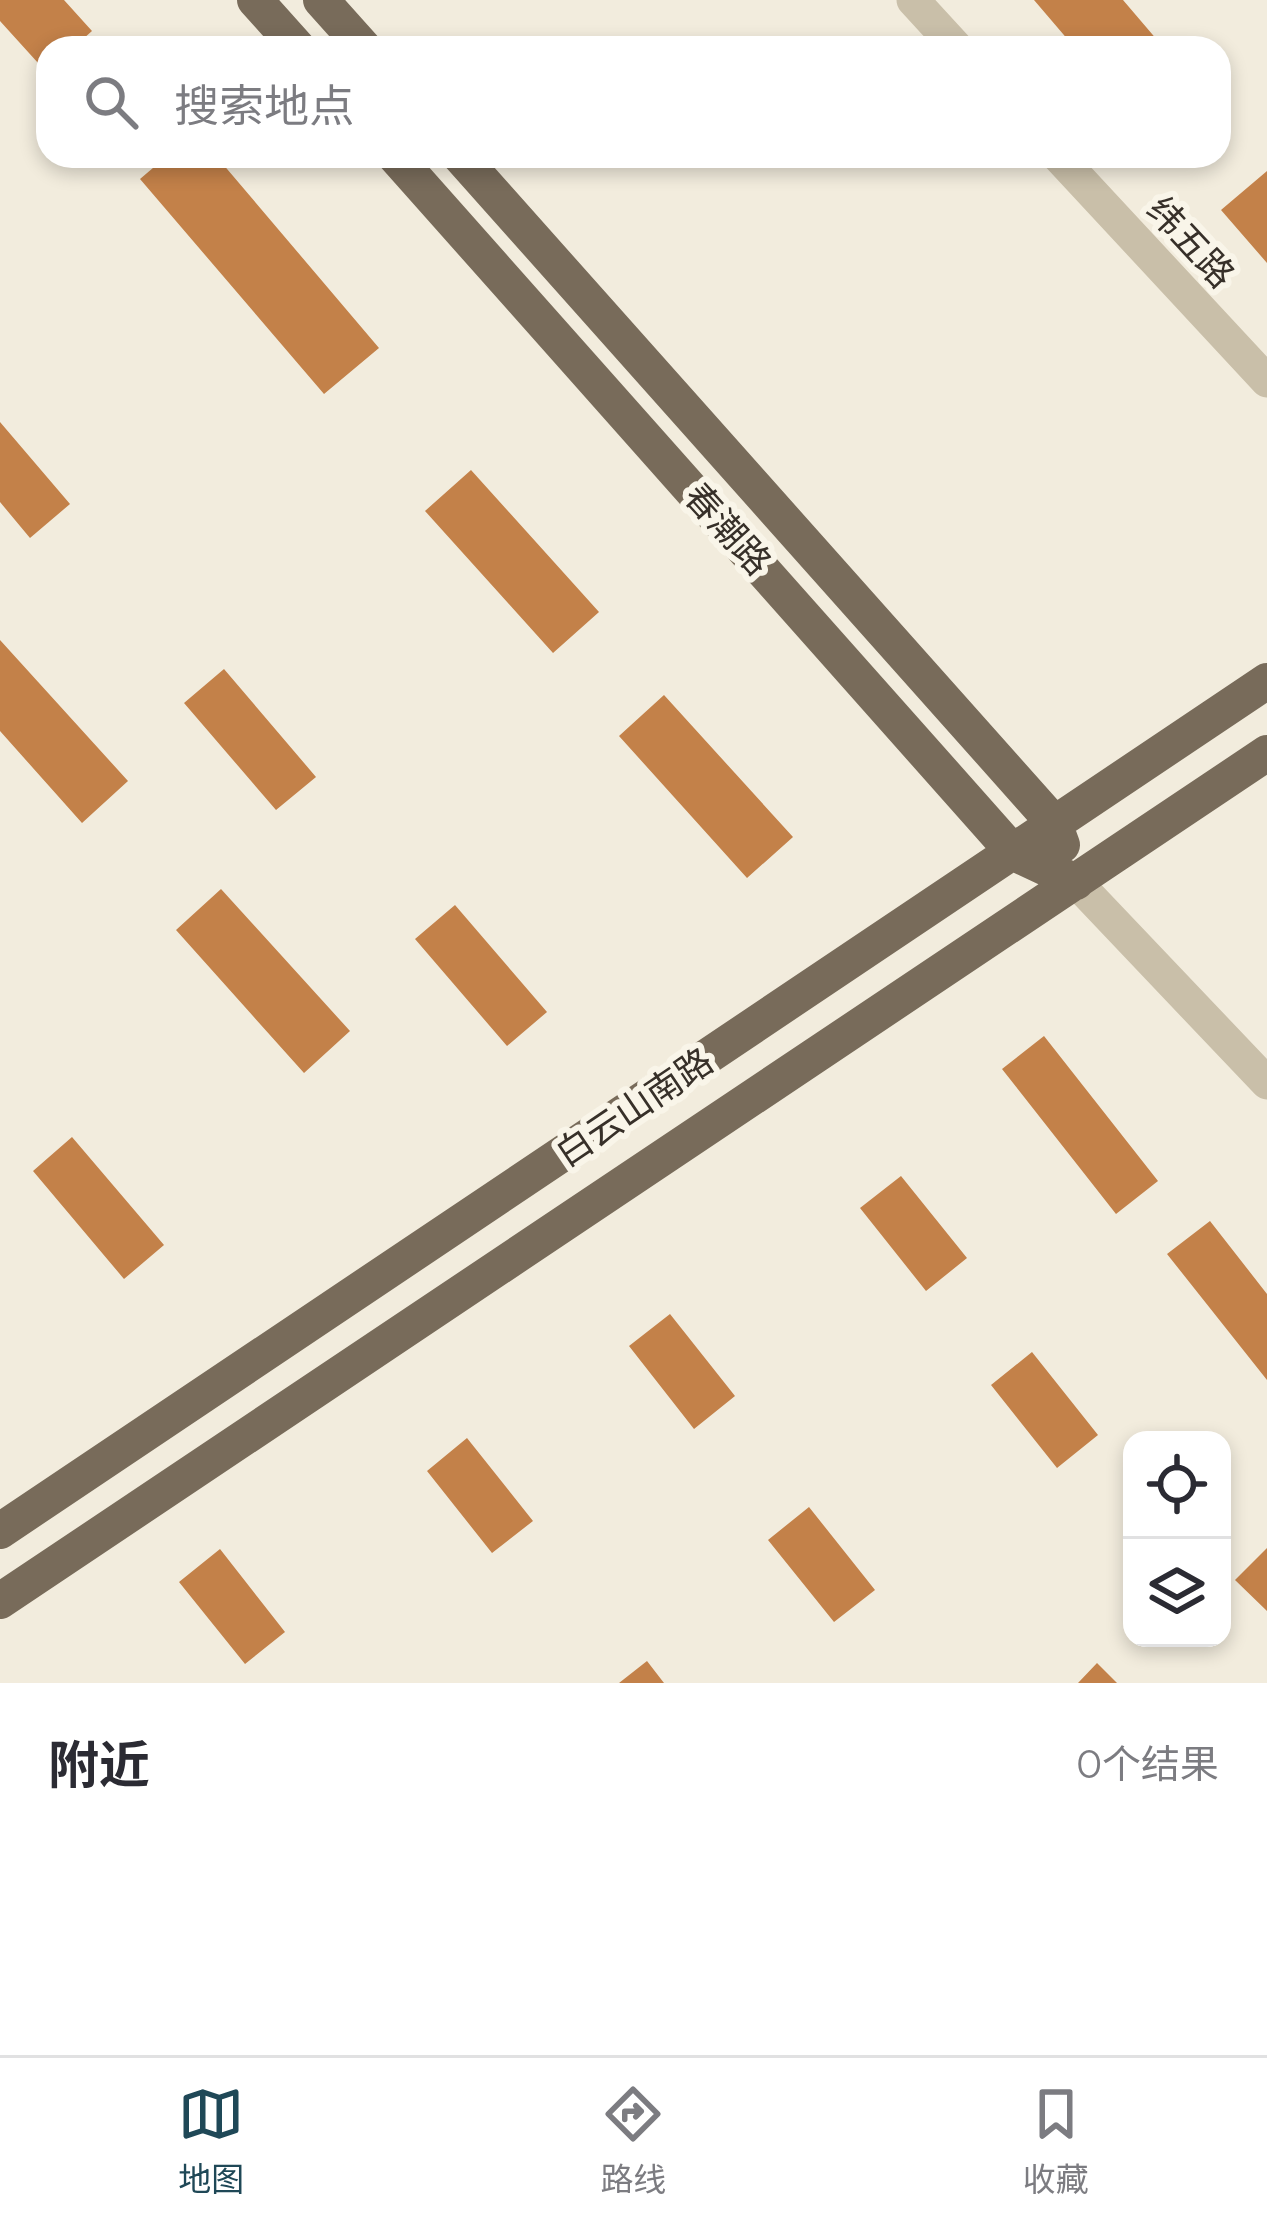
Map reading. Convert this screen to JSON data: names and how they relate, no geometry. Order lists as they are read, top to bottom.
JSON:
{
  "streets": {
    "main road": ["春潮路", "白云山南路"],
    "street": ["纬五路"]
  },
  "crossings": [
    ["春潮路", "白云山南路"]
  ],
  "page": {
    "search": "搜索地点",
    "heading": ["附近", "0个结果"],
    "nav": ["地图", "路线", "收藏"]
  }
}
